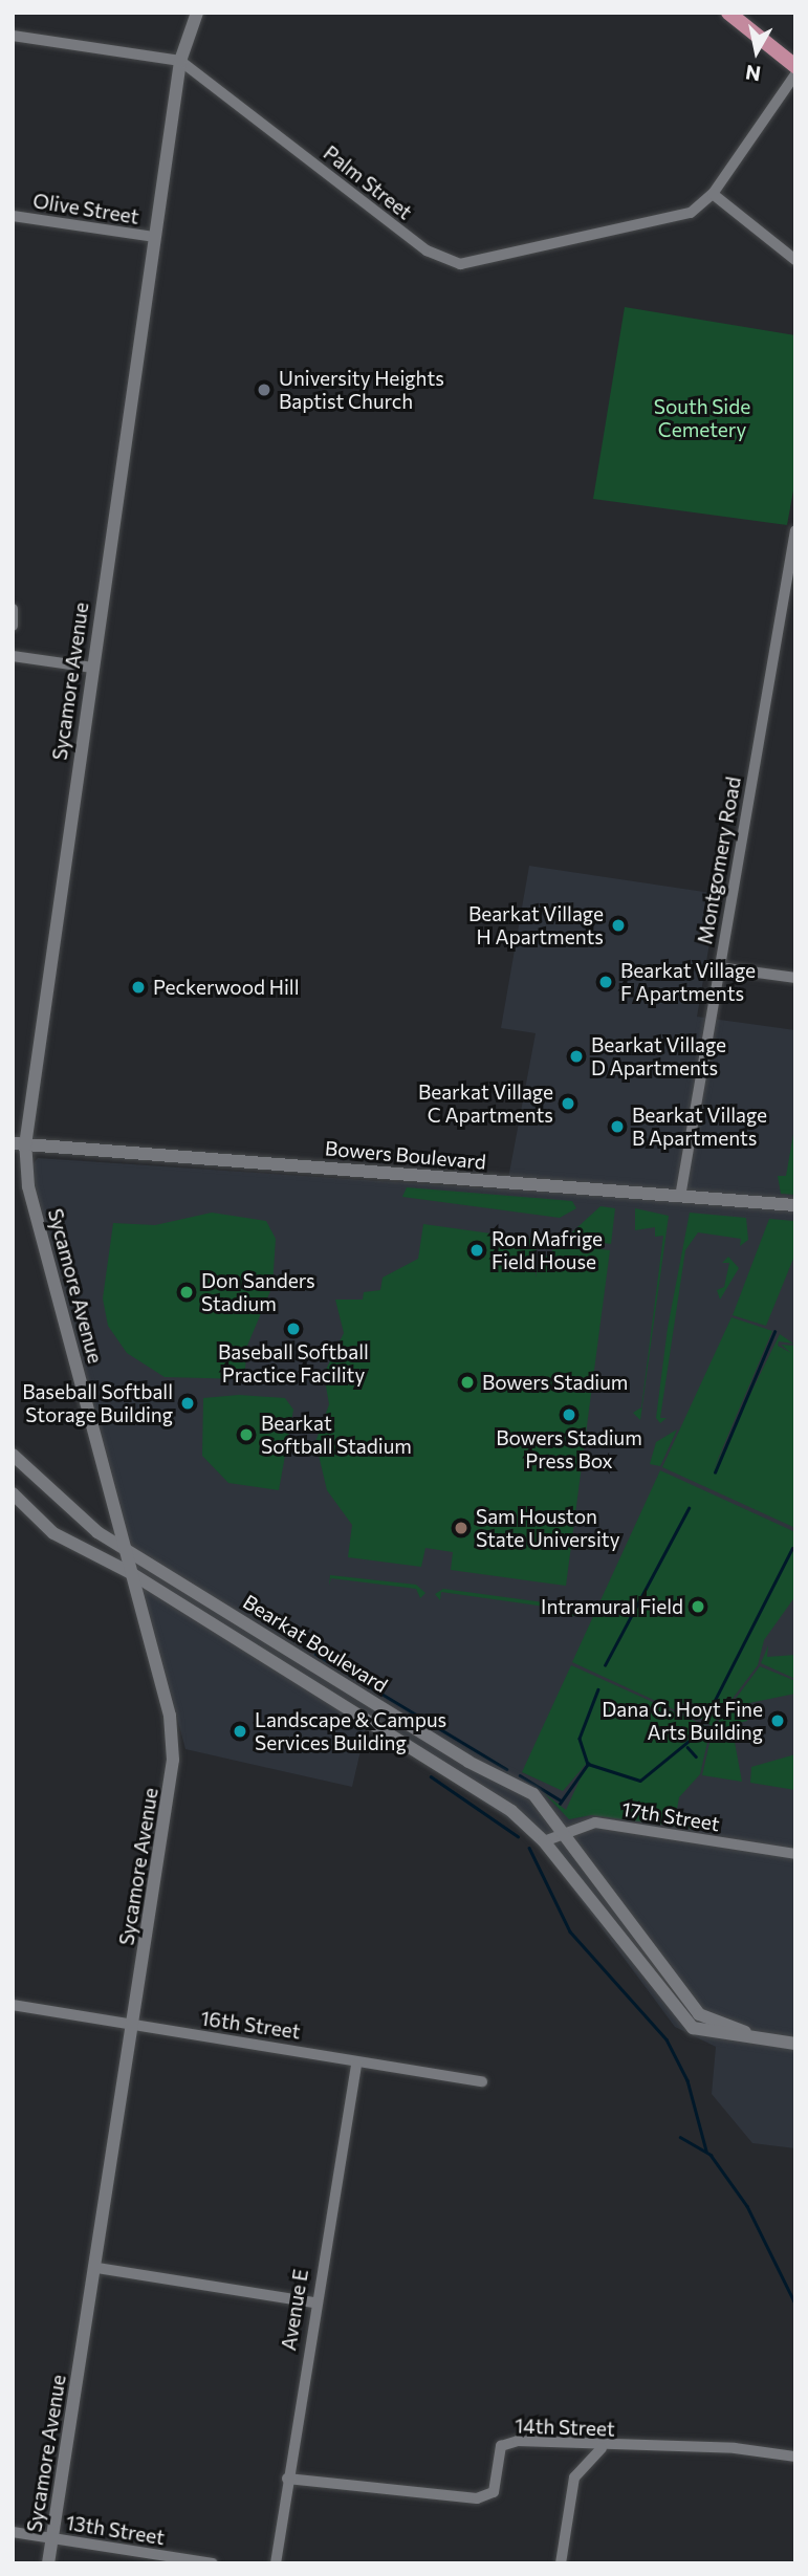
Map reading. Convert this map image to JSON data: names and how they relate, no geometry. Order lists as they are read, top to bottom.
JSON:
{
  "streets": {
    "street": [
      "Palm Street",
      "Olive Street",
      "Sycamore Avenue",
      "Montgomery Road",
      "Bowers Boulevard",
      "Bearkat Boulevard",
      "17th Street",
      "16th Street",
      "Avenue E",
      "14th Street",
      "13th Street"
    ]
  },
  "crossings": [
    ["Palm Street", "Sycamore Avenue"],
    ["Olive Street", "Sycamore Avenue"],
    ["Sycamore Avenue", "Bowers Boulevard"],
    ["Sycamore Avenue", "Bearkat Boulevard"],
    ["Sycamore Avenue", "16th Street"],
    ["Sycamore Avenue", "13th Street"],
    ["Montgomery Road", "Bowers Boulevard"],
    ["Bearkat Boulevard", "17th Street"],
    ["16th Street", "Avenue E"],
    ["Avenue E", "14th Street"]
  ],
  "parks": ["South Side Cemetery"],
  "places": [
    "University Heights Baptist Church",
    "Bearkat Village H Apartments",
    "Bearkat Village F Apartments",
    "Peckerwood Hill",
    "Bearkat Village D Apartments",
    "Bearkat Village C Apartments",
    "Bearkat Village B Apartments",
    "Ron Mafrige Field House",
    "Don Sanders Stadium",
    "Baseball Softball Practice Facility",
    "Bowers Stadium",
    "Baseball Softball Storage Building",
    "Bowers Stadium Press Box",
    "Bearkat Softball Stadium",
    "Sam Houston State University",
    "Intramural Field",
    "Dana G. Hoyt Fine Arts Building",
    "Landscape & Campus Services Building"
  ],
  "north": "bottom"
}
